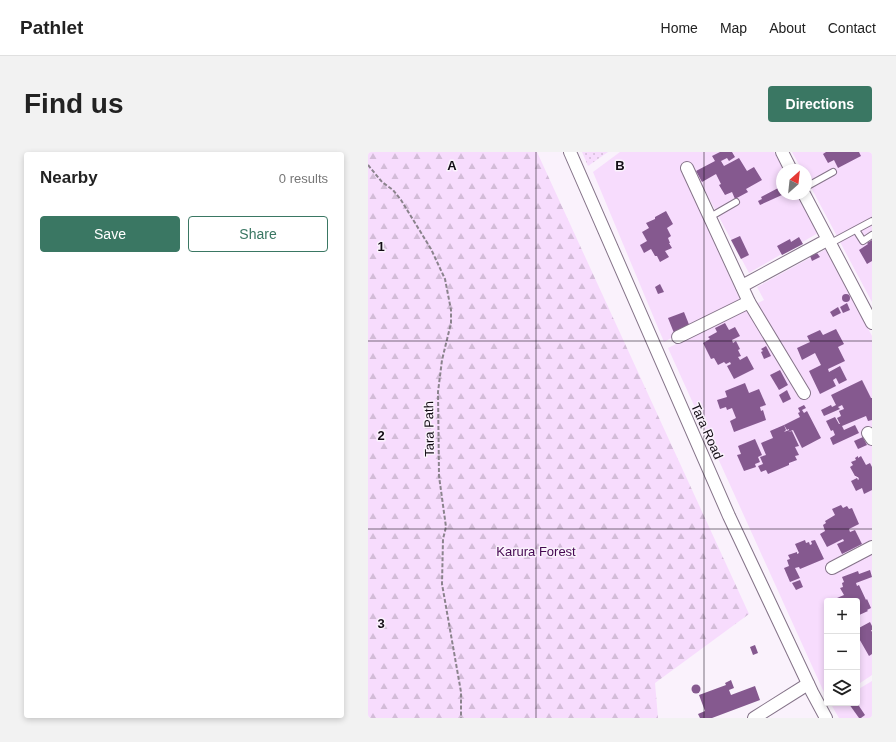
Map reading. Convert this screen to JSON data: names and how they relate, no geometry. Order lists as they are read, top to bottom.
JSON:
{
  "streets": {
    "street": ["Tara Road"],
    "path": ["Tara Path"]
  },
  "parks": ["Karura Forest"],
  "north": "top right",
  "page": {
    "header": "Pathlet",
    "nav": [
      "Home",
      "Map",
      "About",
      "Contact"
    ],
    "buttons": [
      "Directions",
      ["Save", "Share"]
    ],
    "title": "Find us",
    "heading": ["Nearby", "0 results"],
    "map_buttons": ["+", "−"]
  },
  "grid": {
    "columns": ["A", "B"],
    "rows": ["1", "2", "3"]
  }
}
